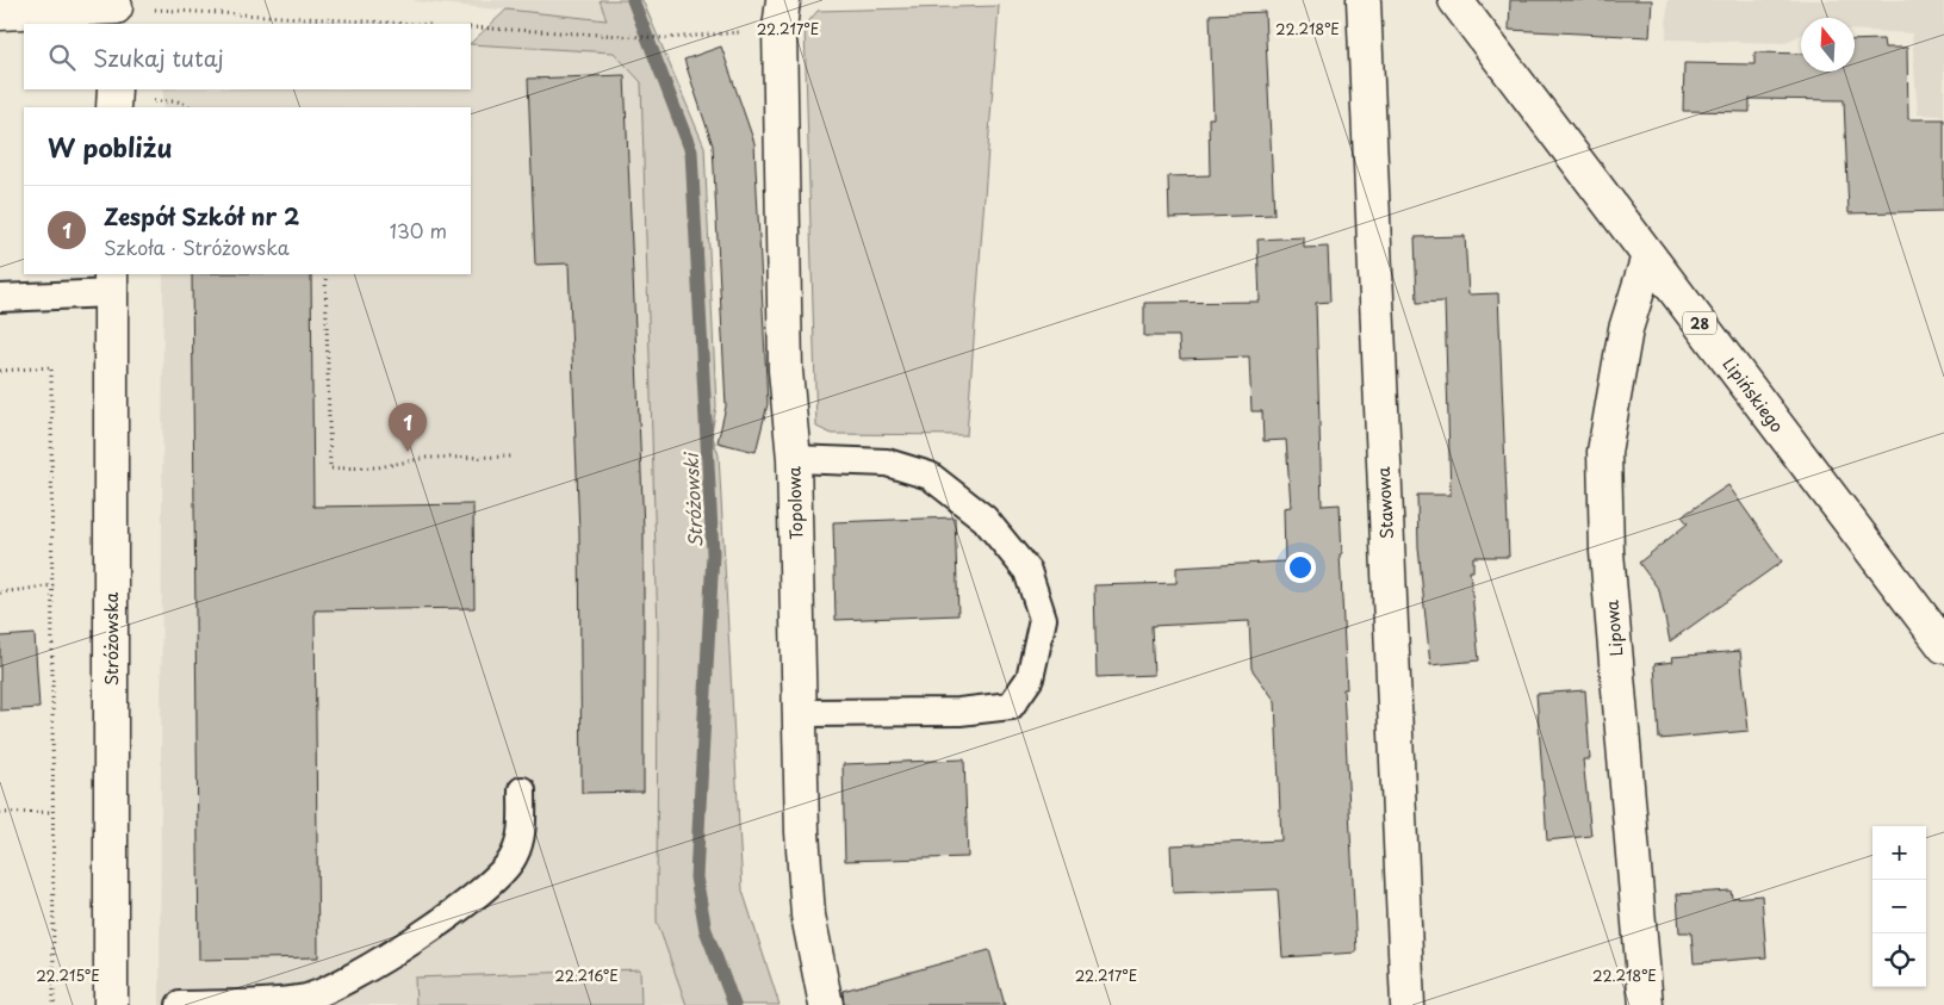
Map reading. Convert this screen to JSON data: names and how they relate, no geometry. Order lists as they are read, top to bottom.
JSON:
{
  "streets": {
    "street": [
      "28",
      "Lipińskiego",
      "Topolowa",
      "Stawowa",
      "Lipowa",
      "Stróżowska"
    ]
  },
  "crossings": [
    ["Lipińskiego", "Lipowa"]
  ],
  "water": ["Stróżowski"],
  "north": "top",
  "page": {
    "search": "Szukaj tutaj",
    "heading": "W pobliżu",
    "list": [
      {
        "mark": "1",
        "name": "Zespół Szkół nr 2",
        "note": "Szkoła · Stróżowska",
        "value": "130 m"
      }
    ],
    "pins": "1",
    "map_buttons": ["+", "−"]
  },
  "coordinates": [
    "22.217°E",
    "22.218°E",
    "22.215°E",
    "22.216°E"
  ]
}
